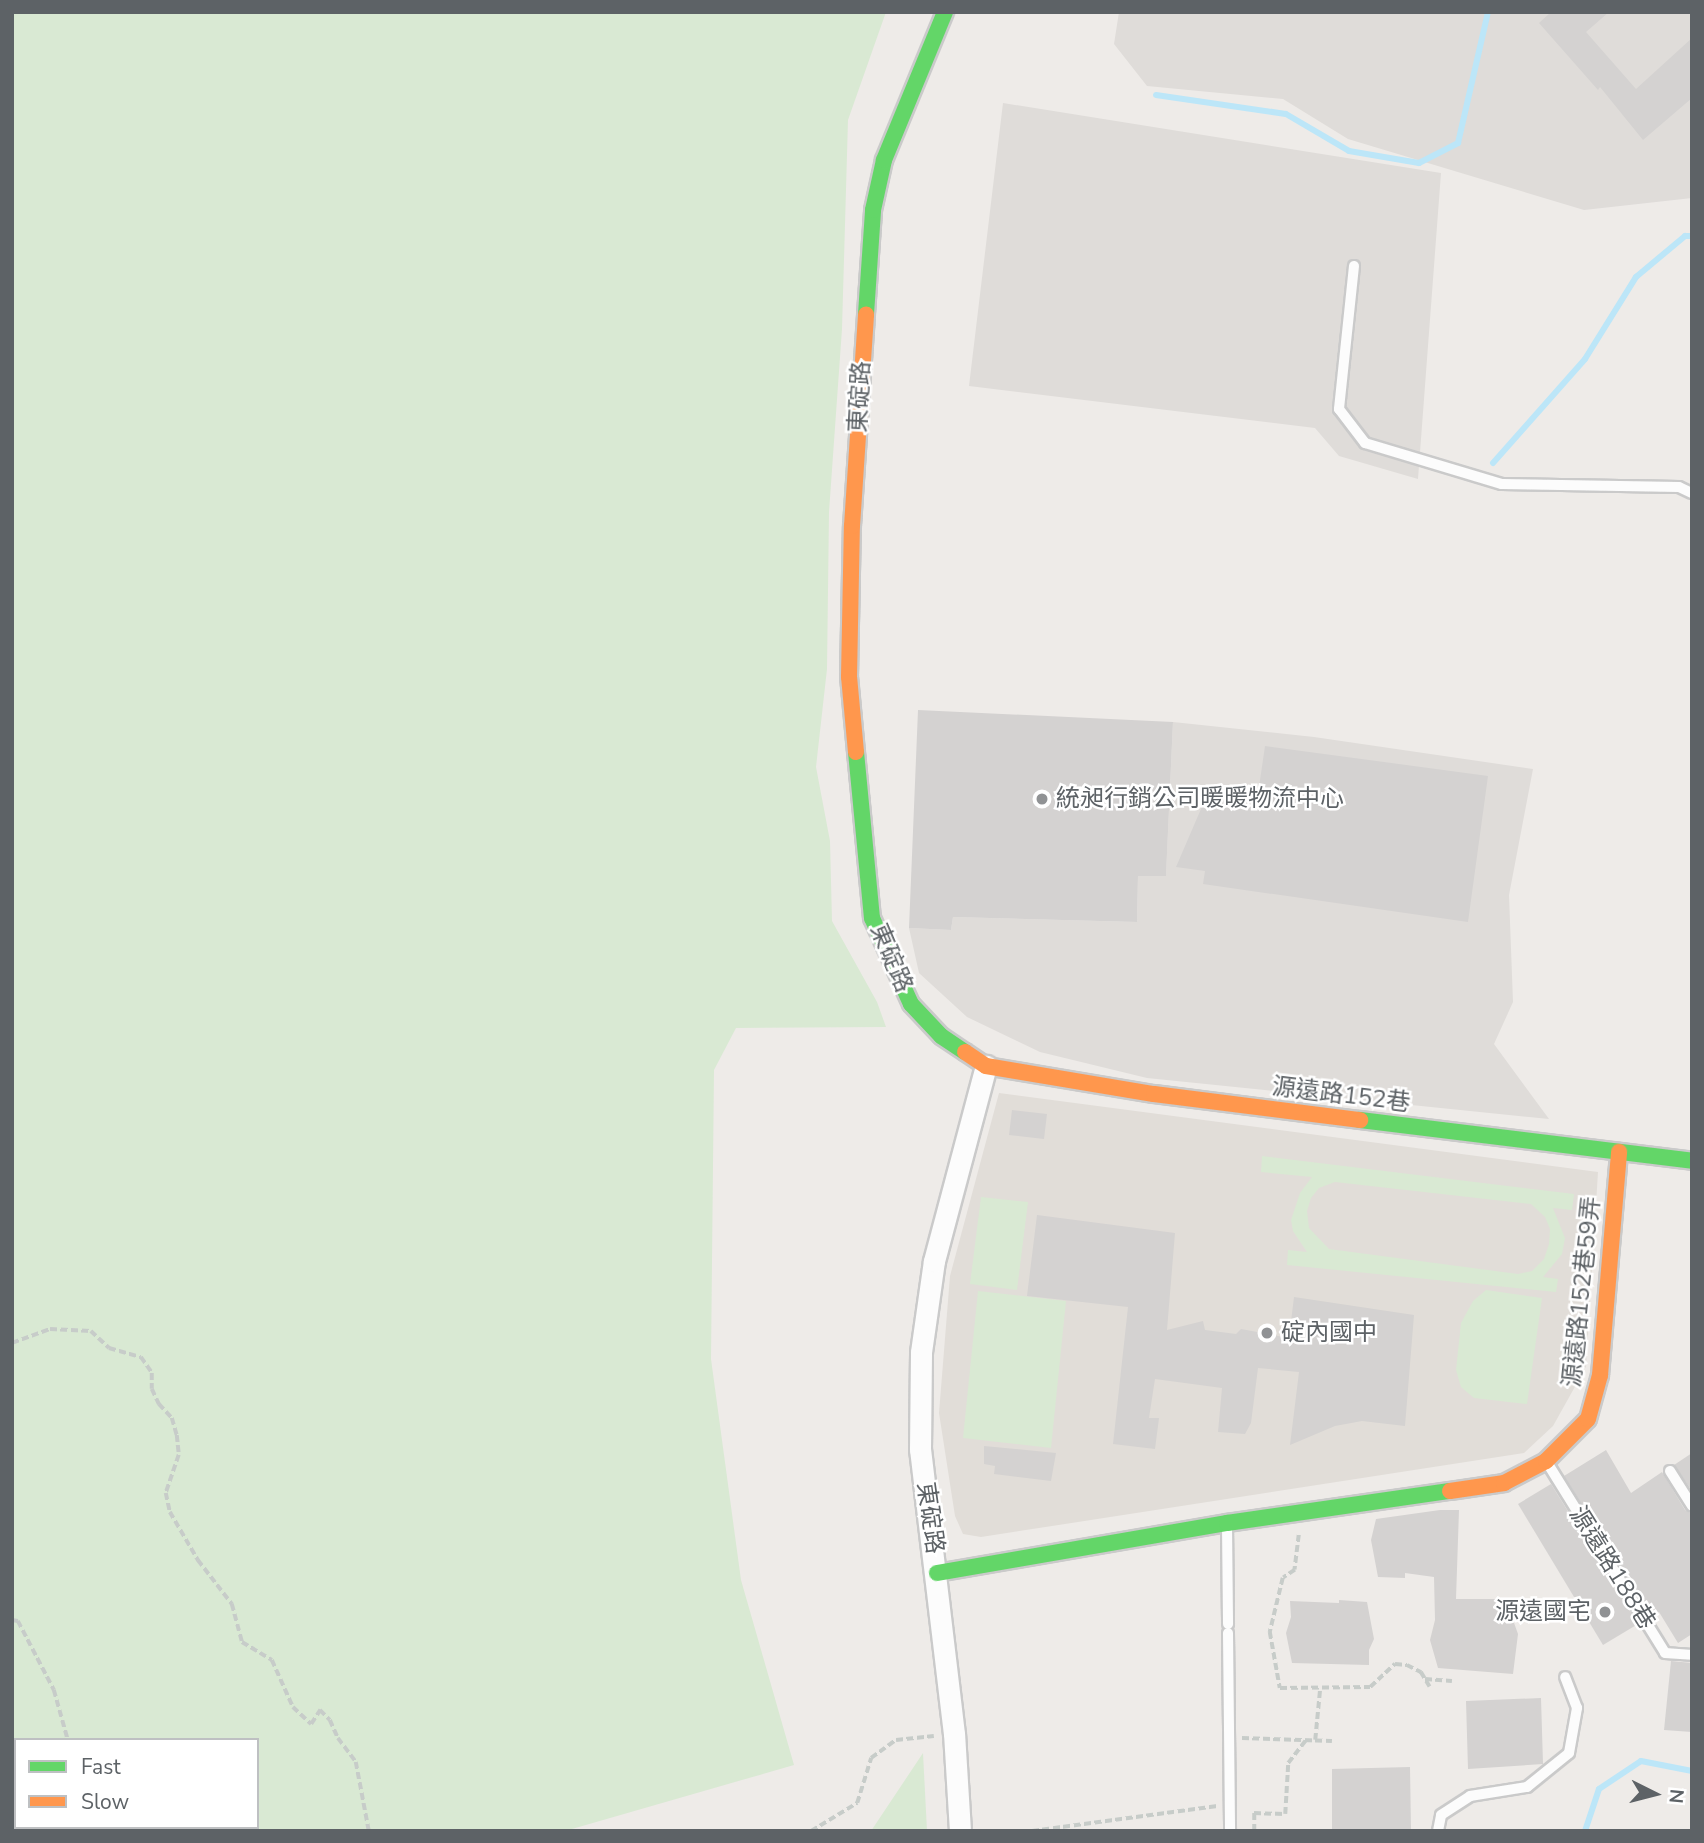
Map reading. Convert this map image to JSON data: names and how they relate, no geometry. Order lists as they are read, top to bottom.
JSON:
{
  "streets": {
    "street": ["東碇路", "源遠路152巷", "源遠路152巷59弄"],
    "lane": ["源遠路188巷"]
  },
  "crossings": [
    ["東碇路", "源遠路152巷"],
    ["東碇路", "源遠路152巷59弄"],
    ["源遠路152巷", "源遠路152巷59弄"],
    ["源遠路152巷59弄", "源遠路188巷"]
  ],
  "places": ["統昶行銷公司暖暖物流中心", "碇內國中", "源遠國宅"],
  "legend": ["Fast", "Slow"],
  "north": "right"
}
